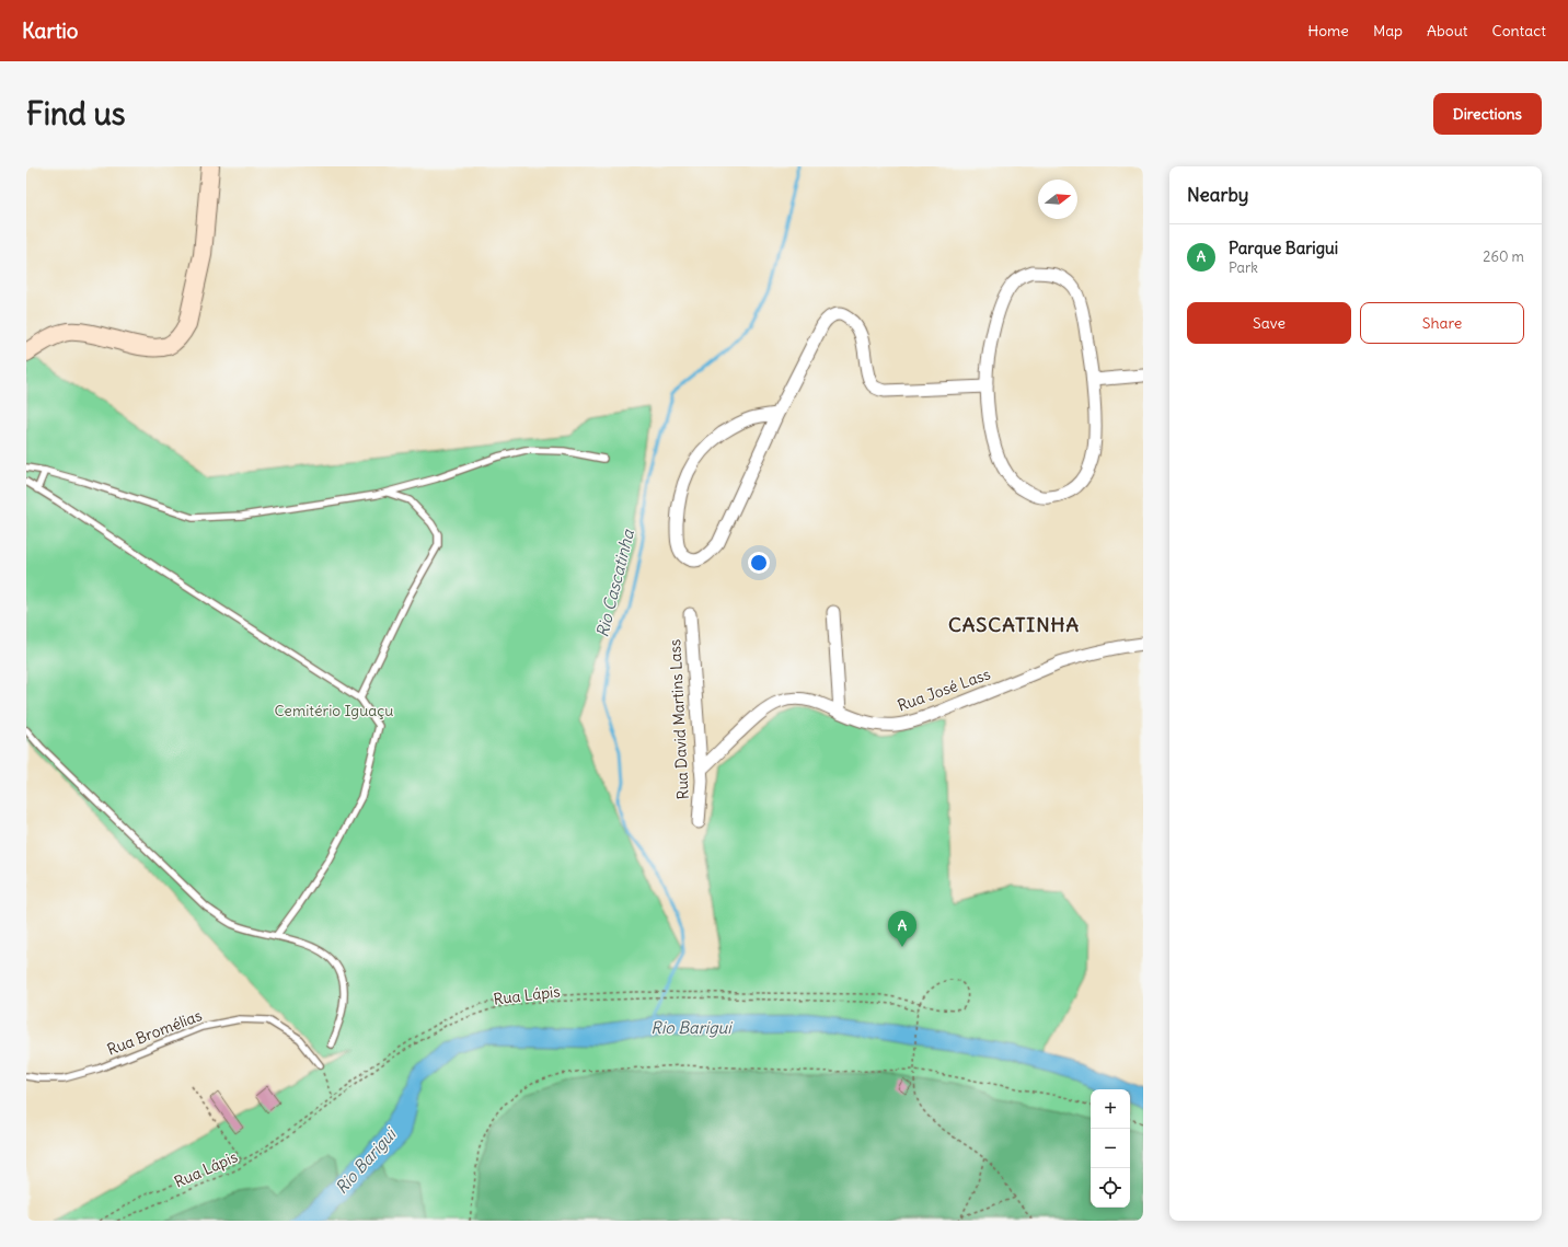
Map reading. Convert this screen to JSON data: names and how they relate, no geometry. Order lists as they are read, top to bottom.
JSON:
{
  "streets": {
    "street": ["Rua José Lass", "Rua David Martins Lass"],
    "lane": ["Rua Bromélias"],
    "path": ["Rua Lápis"]
  },
  "crossings": [
    ["Rua José Lass", "Rua David Martins Lass"]
  ],
  "districts": ["CASCATINHA"],
  "water": ["Rio Cascatinha", "Rio Barigui"],
  "parks": ["Cemitério Iguaçu"],
  "north": "right",
  "page": {
    "header": "Kartio",
    "nav": [
      "Home",
      "Map",
      "About",
      "Contact"
    ],
    "buttons": [
      "Directions",
      ["Save", "Share"]
    ],
    "title": "Find us",
    "heading": "Nearby",
    "list": [
      {
        "mark": "A",
        "name": "Parque Barigui",
        "note": "Park",
        "value": "260 m"
      }
    ],
    "pins": "A",
    "map_buttons": ["+", "−"]
  }
}
